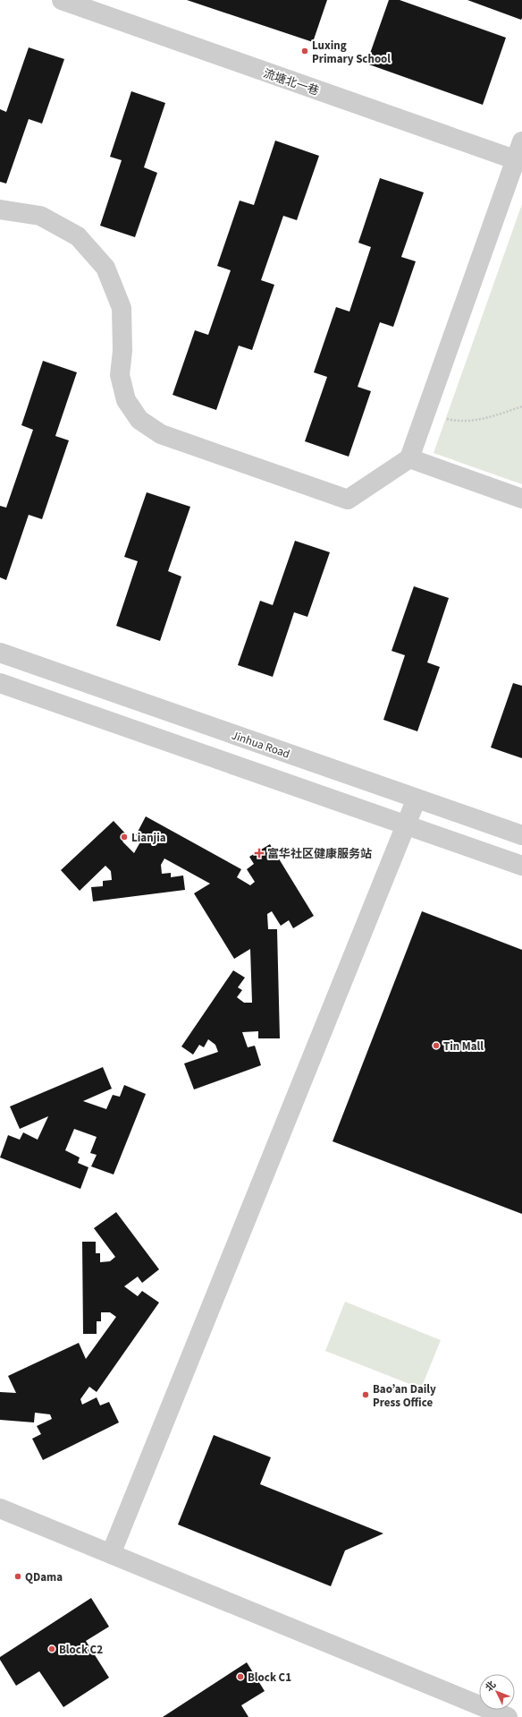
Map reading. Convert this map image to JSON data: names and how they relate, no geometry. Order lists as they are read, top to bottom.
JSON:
{
  "streets": {
    "street": ["流塘北一巷", "Jinhua Road"]
  },
  "places": {
    "other": [
      "Luxing Primary School",
      "Lianjia",
      "Tin Mall",
      "Bao’an Daily Press Office",
      "QDama",
      "Block C2",
      "Block C1"
    ],
    "health": ["富华社区健康服务站"]
  },
  "north": "top left"
}
